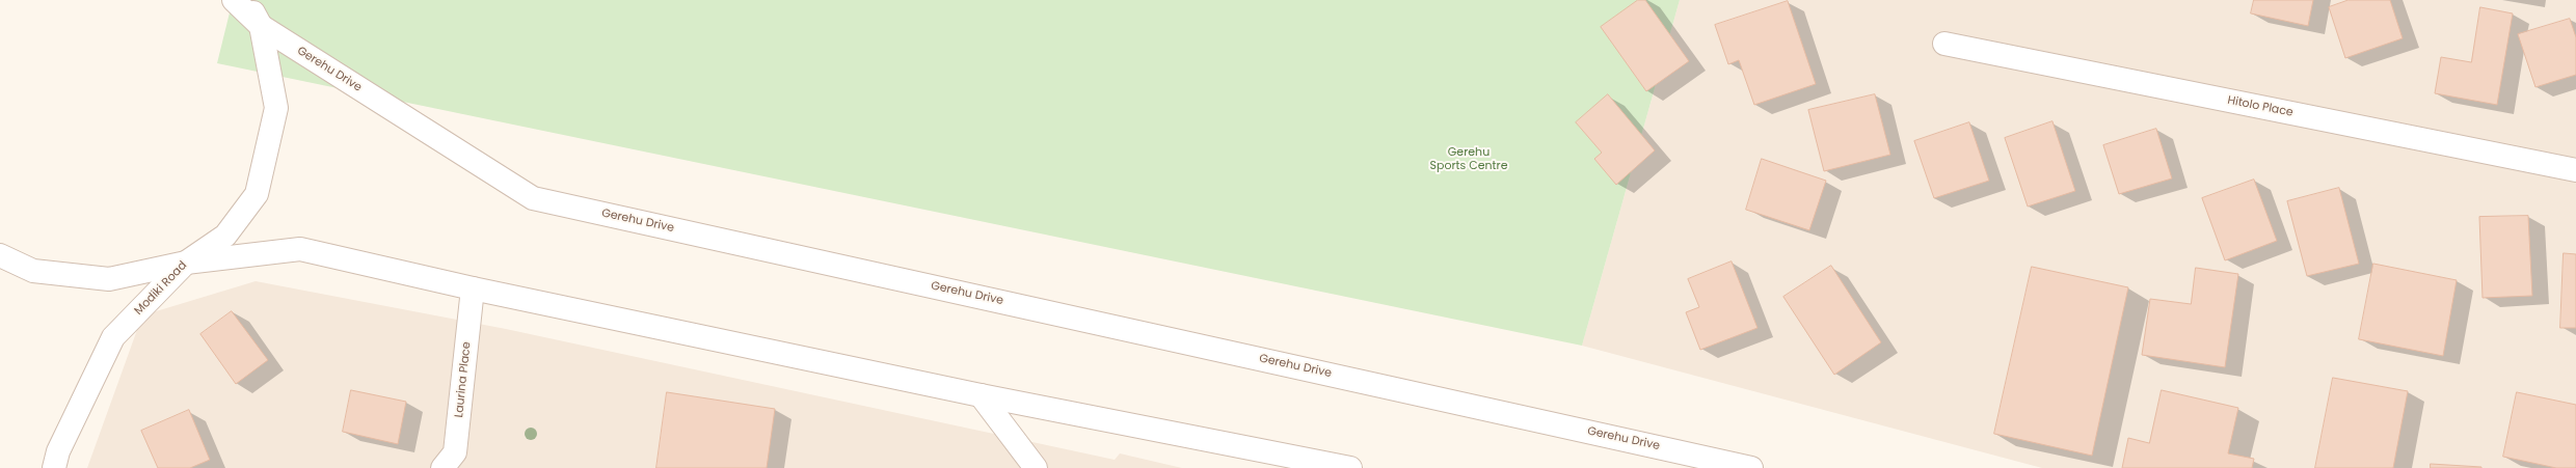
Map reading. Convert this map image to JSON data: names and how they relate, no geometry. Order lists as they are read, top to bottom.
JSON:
{
  "streets": {
    "street": [
      "Gerehu Drive",
      "Hitolo Place",
      "Modiki Road",
      "Laurina Place"
    ]
  },
  "crossings": [
    ["Gerehu Drive", "Modiki Road"]
  ],
  "parks": ["Gerehu Sports Centre"]
}
